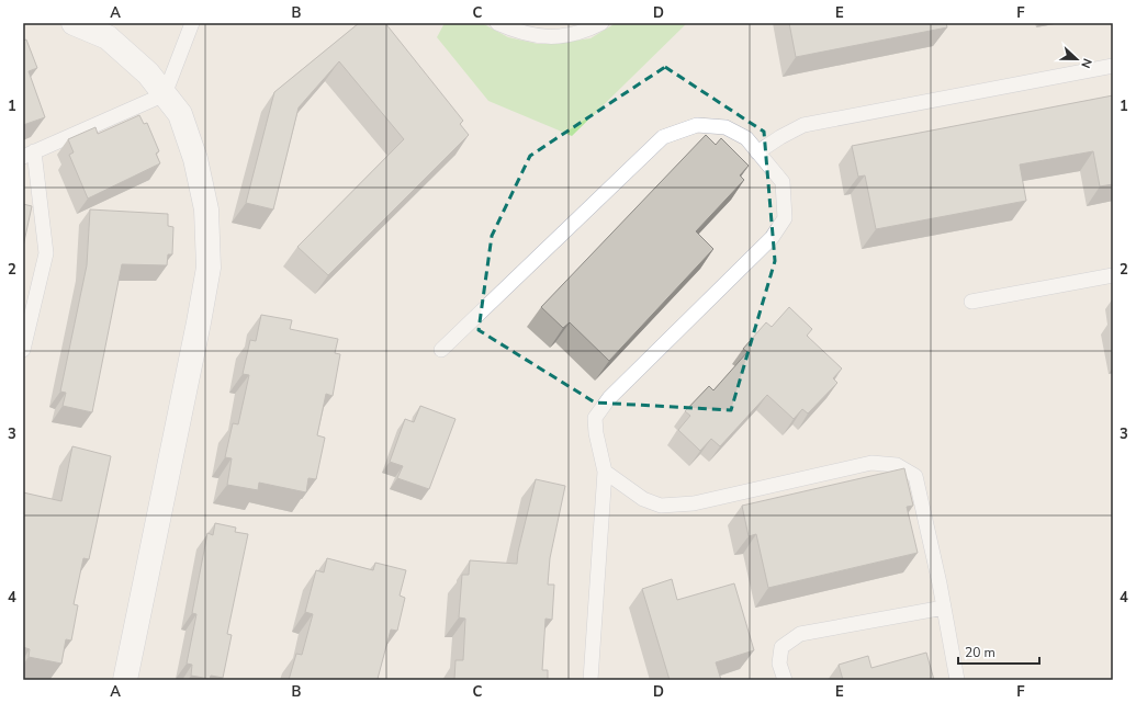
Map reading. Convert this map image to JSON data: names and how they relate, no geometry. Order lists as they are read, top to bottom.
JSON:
{
  "scale_bar": "20 m",
  "north": "right",
  "grid": {
    "columns": [
      "A",
      "B",
      "C",
      "D",
      "E",
      "F"
    ],
    "rows": [
      "1",
      "2",
      "3",
      "4"
    ]
  }
}
